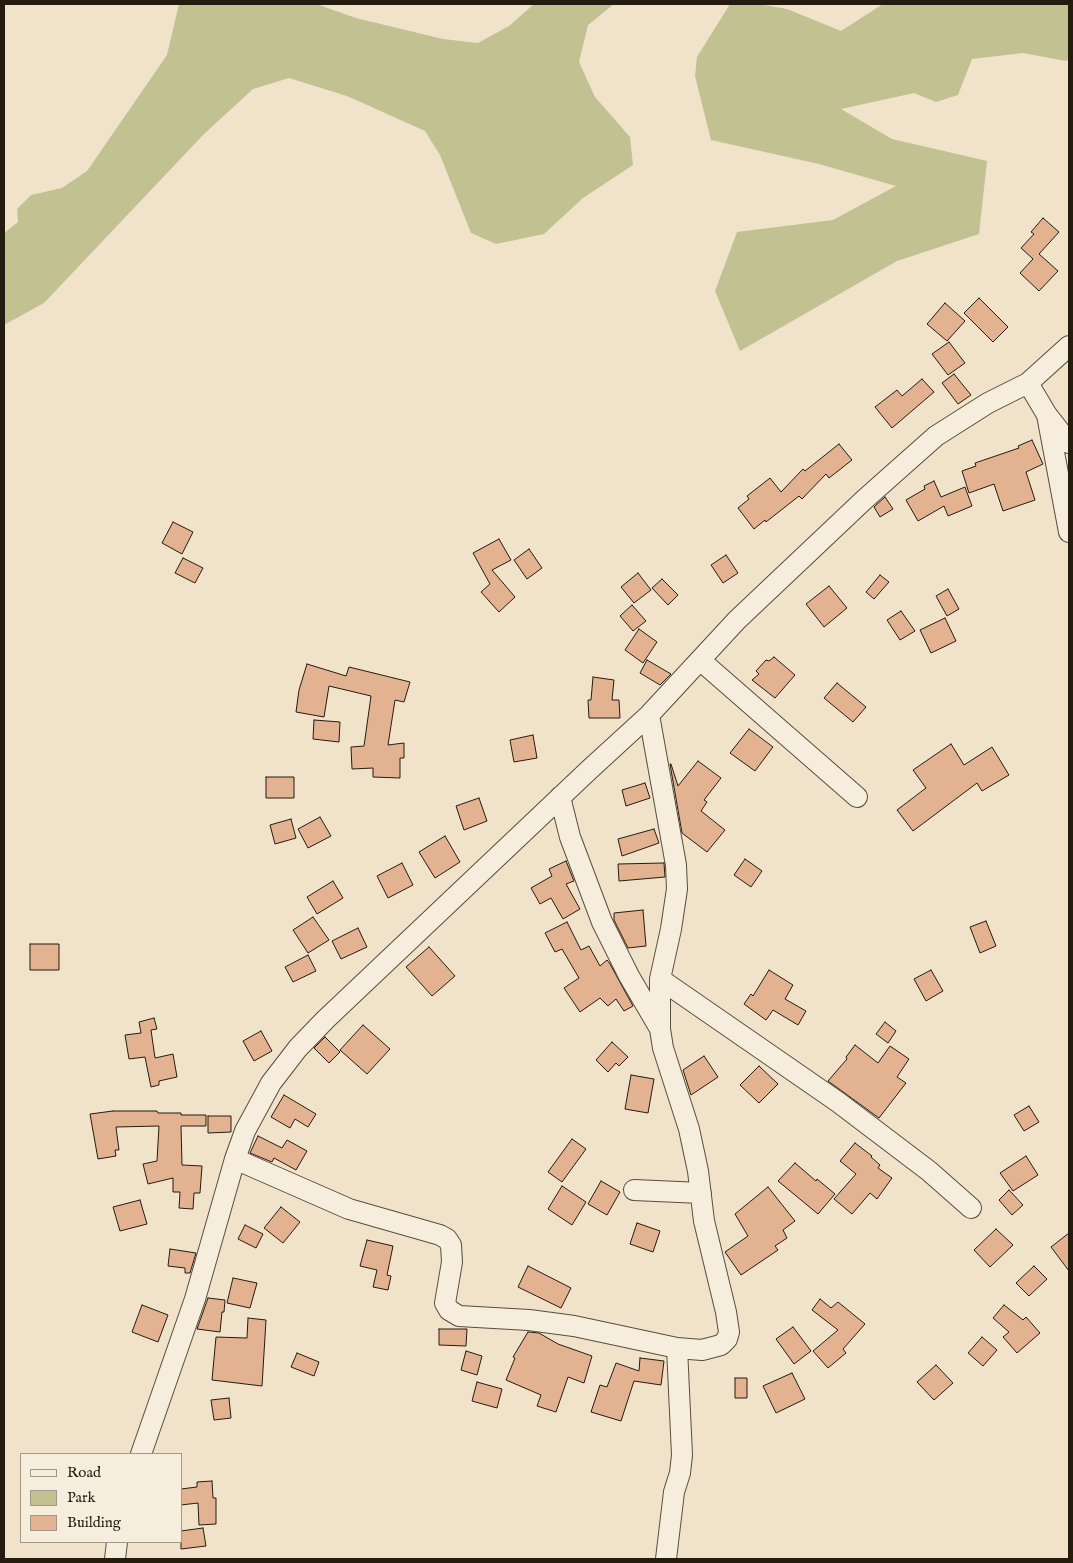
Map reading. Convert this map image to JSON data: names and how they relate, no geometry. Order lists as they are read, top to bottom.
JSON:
{
  "legend": ["Road", "Park", "Building"]
}
